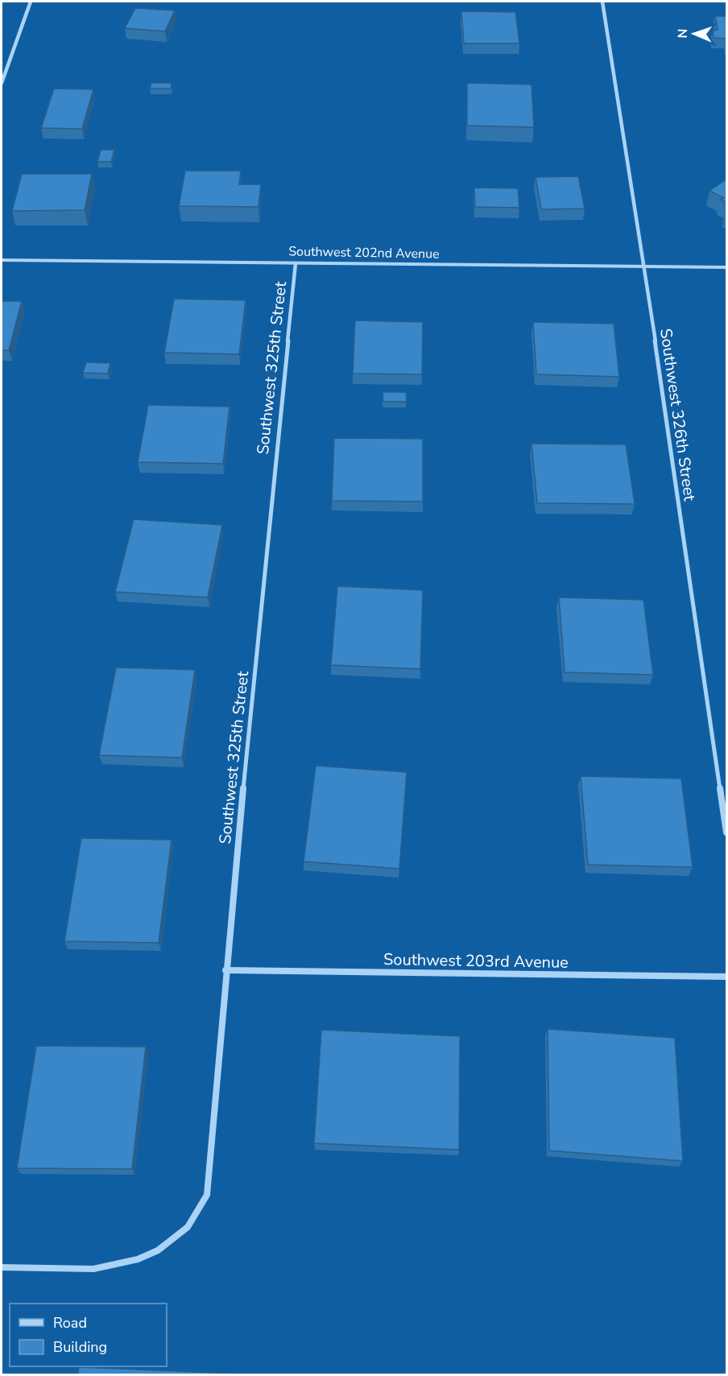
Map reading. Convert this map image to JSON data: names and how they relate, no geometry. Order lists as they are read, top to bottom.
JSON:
{
  "streets": {
    "street": [
      "Southwest 202nd Avenue",
      "Southwest 325th Street",
      "Southwest 326th Street",
      "Southwest 203rd Avenue"
    ]
  },
  "crossings": [
    ["Southwest 202nd Avenue", "Southwest 325th Street"],
    ["Southwest 202nd Avenue", "Southwest 326th Street"],
    ["Southwest 325th Street", "Southwest 203rd Avenue"]
  ],
  "legend": ["Road", "Building"],
  "north": "left"
}
